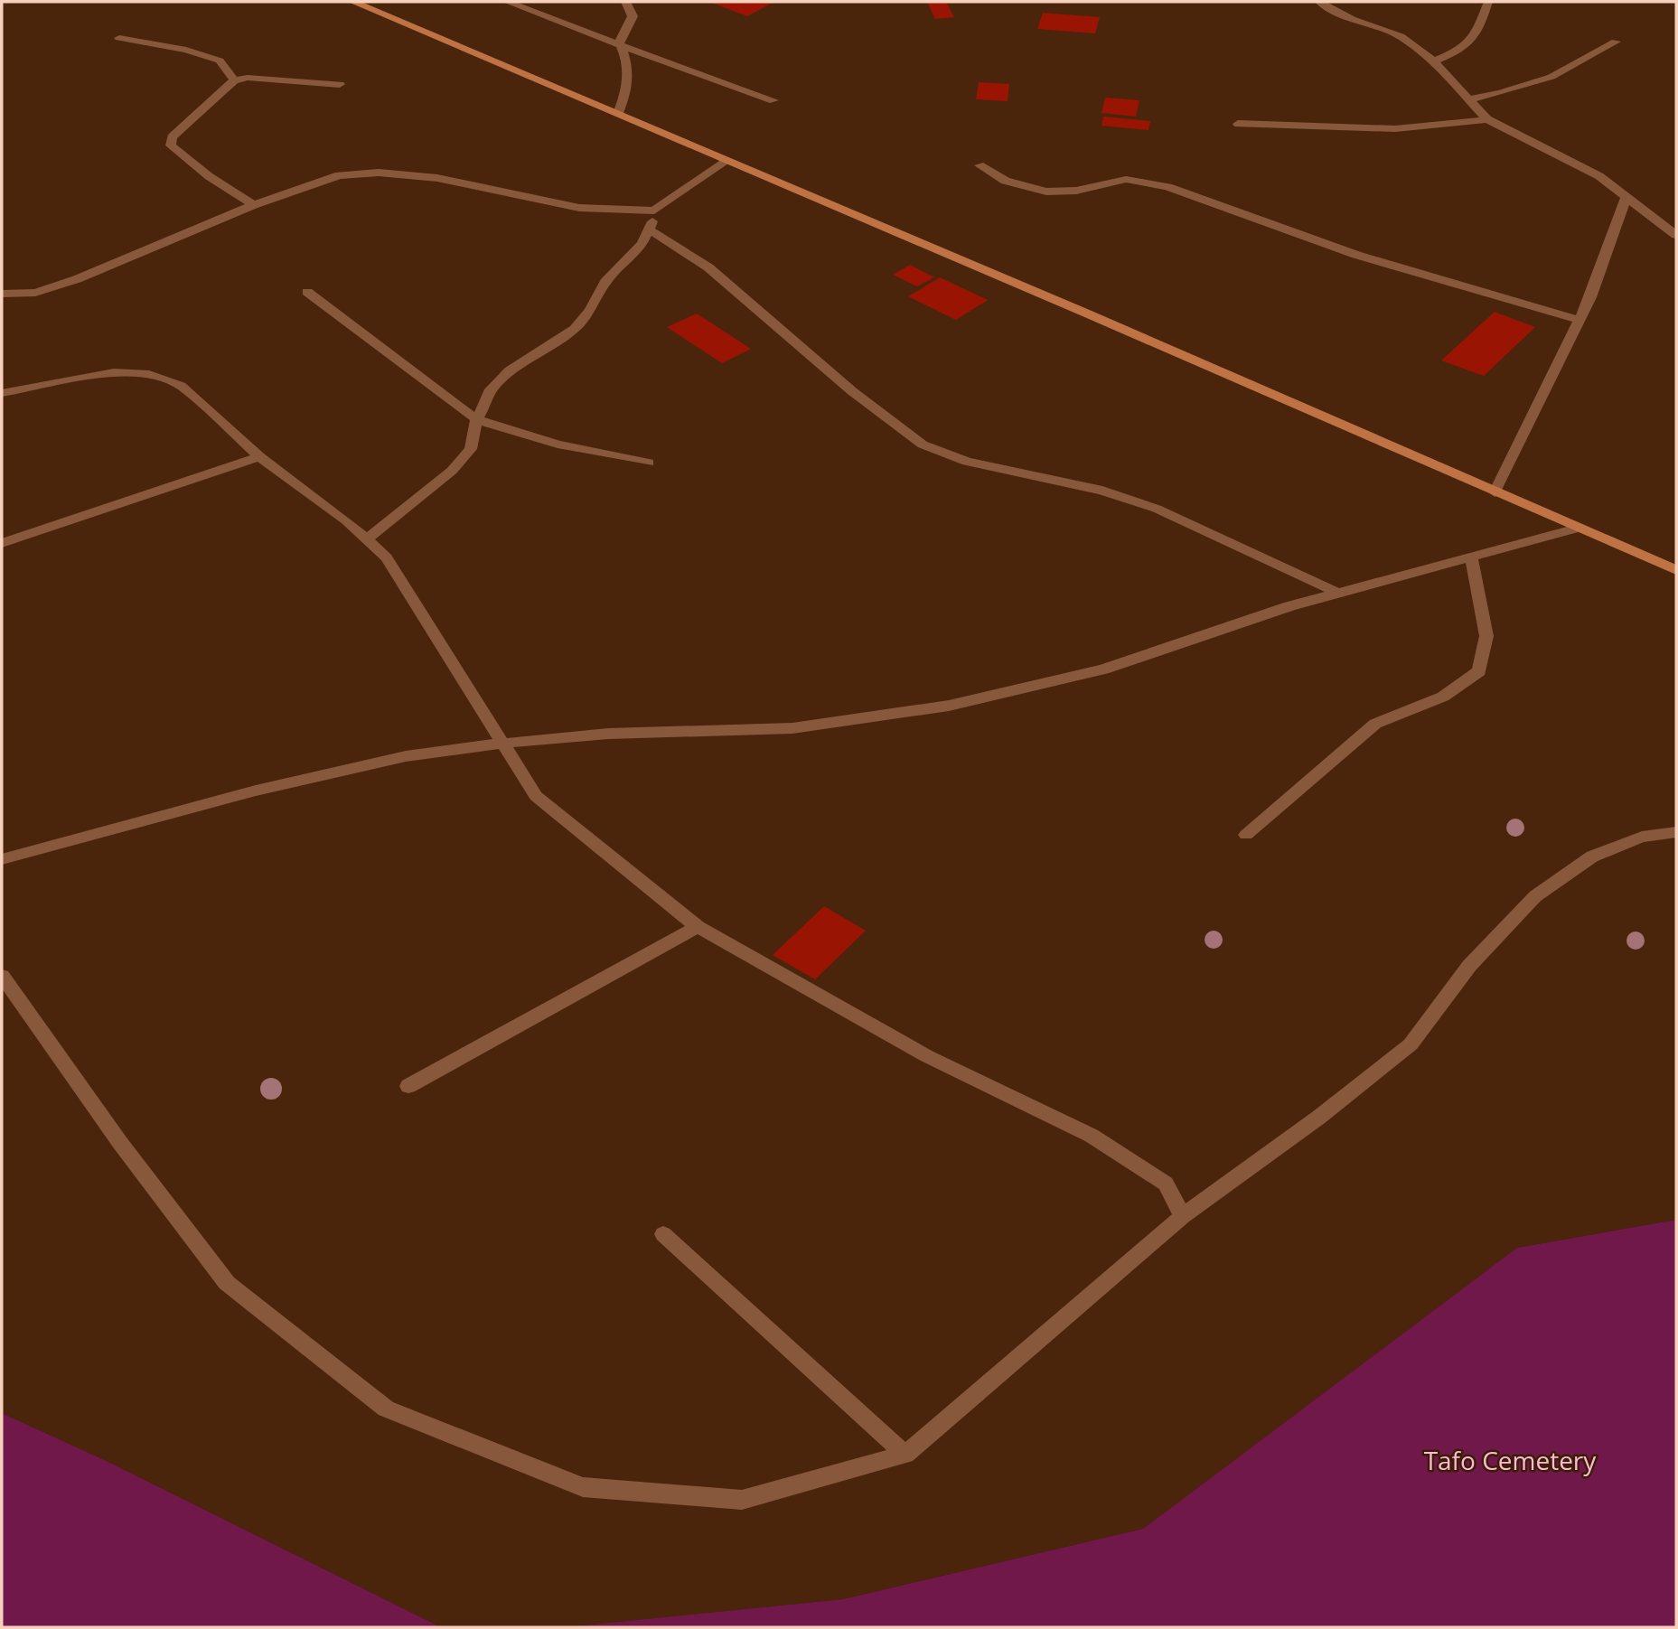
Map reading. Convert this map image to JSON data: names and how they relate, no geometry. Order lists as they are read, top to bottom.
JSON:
{
  "parks": ["Tafo Cemetery"]
}
